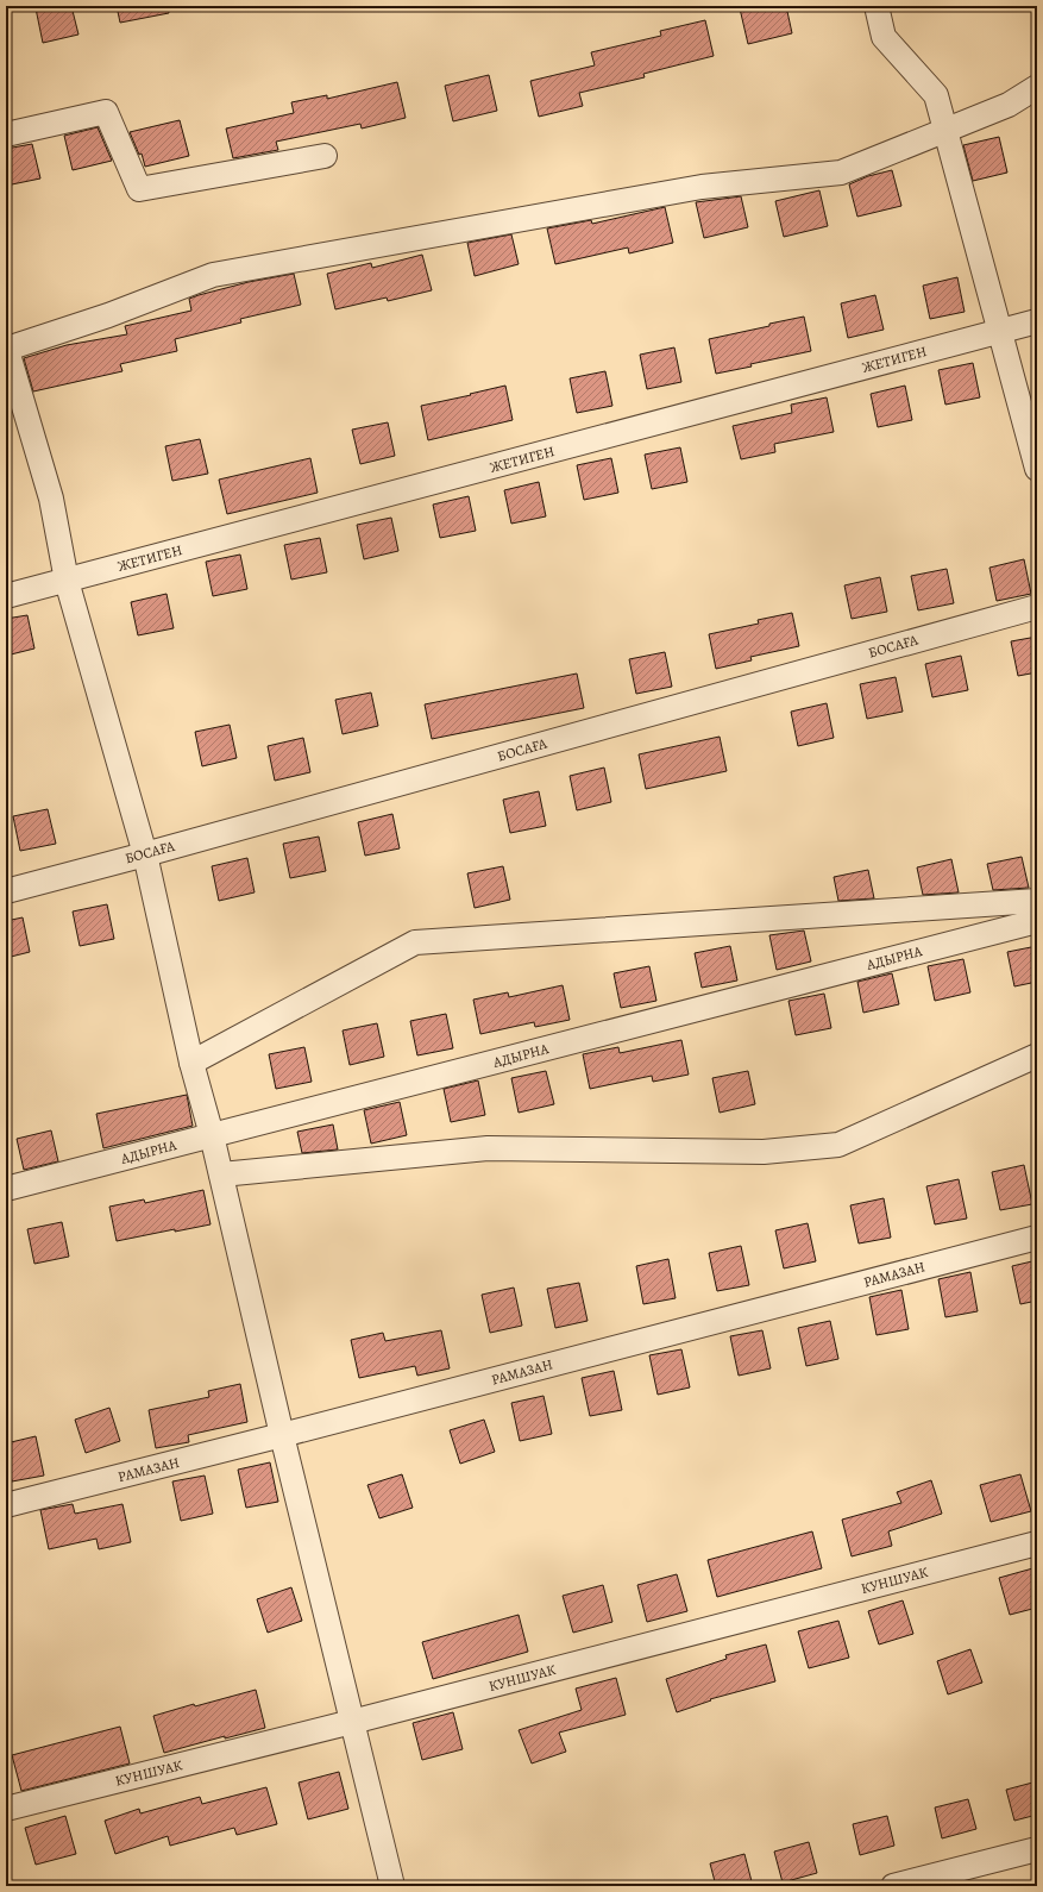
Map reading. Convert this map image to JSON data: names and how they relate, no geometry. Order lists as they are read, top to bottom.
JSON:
{
  "streets": {
    "street": [
      "ЖЕТИГЕН",
      "БОСАҒА",
      "АДЫРНА",
      "РАМАЗАН",
      "КУНШУАК"
    ]
  }
}
